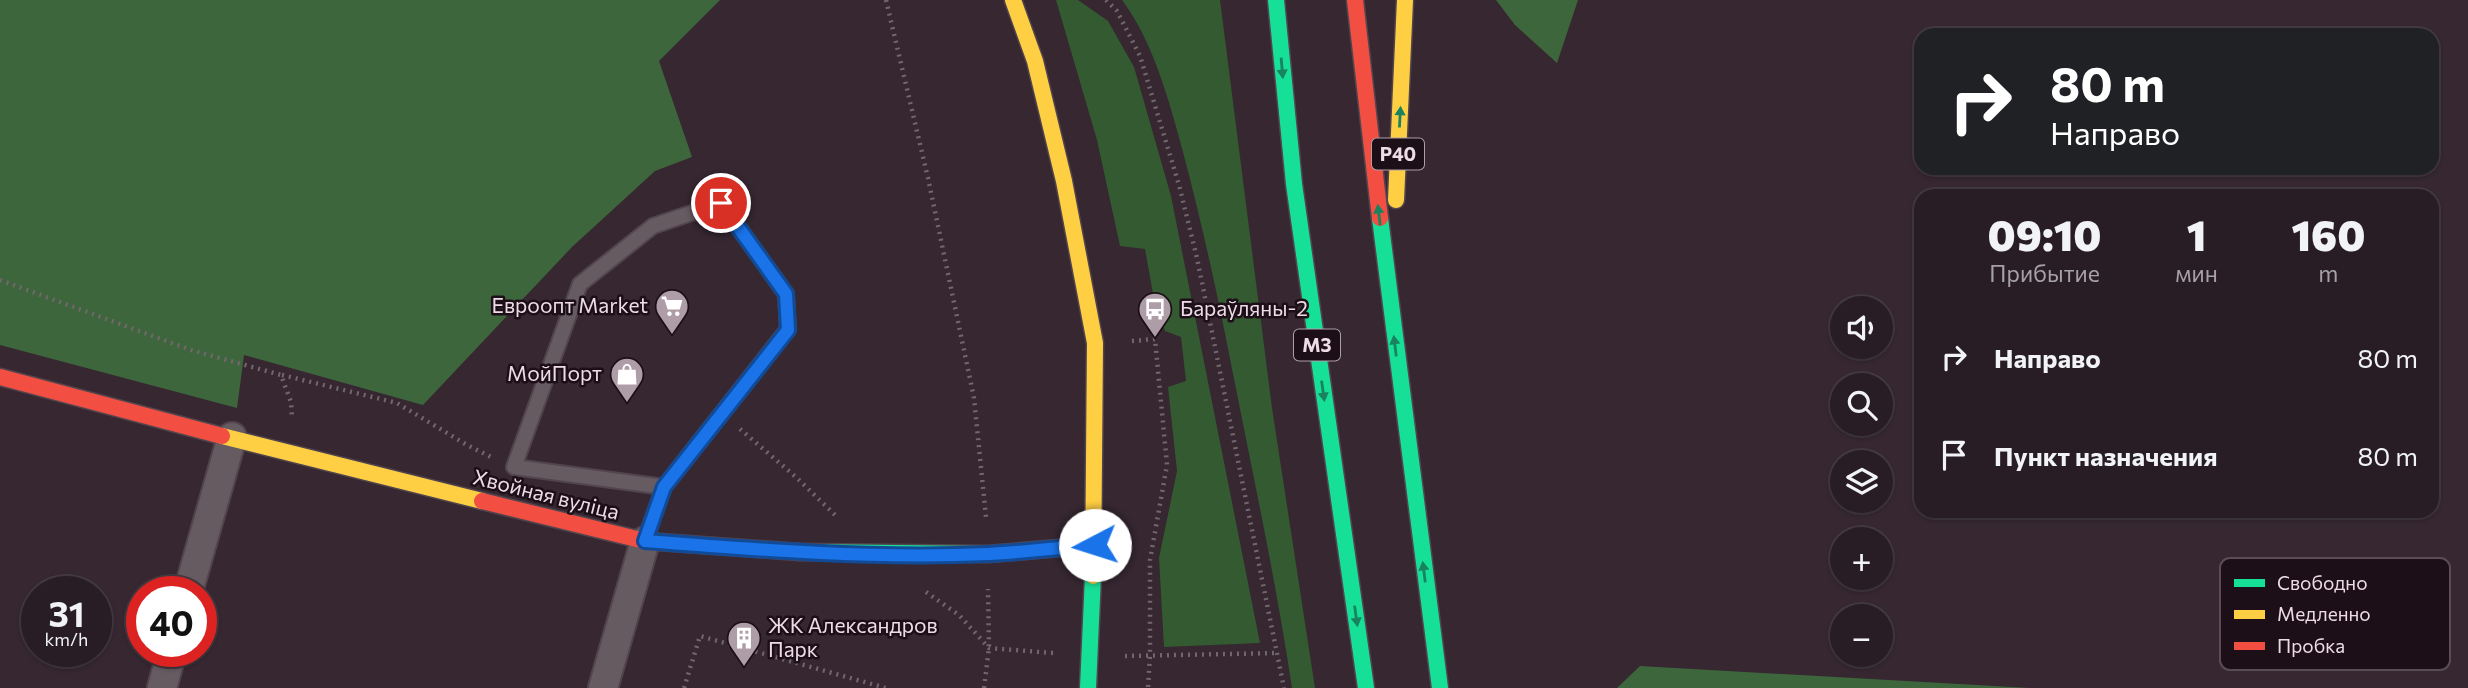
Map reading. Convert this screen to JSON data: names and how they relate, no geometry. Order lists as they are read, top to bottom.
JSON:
{
  "streets": {
    "main road": ["Р40", "М3", "Хвойная вуліца"]
  },
  "places": {
    "supermarket": ["Евроопт Market"],
    "bus stop": ["Бараўляны-2"],
    "shop": ["МойПорт"],
    "building": ["ЖК Александров Парк"]
  },
  "legend": ["Свободно", "Медленно", "Пробка"],
  "page": {
    "turn": ["80 m", "Направо"],
    "eta": [
      "09:10",
      "Прибытие",
      "1",
      "мин",
      "160",
      "m"
    ],
    "map_buttons": ["+", "−"],
    "list": [
      {
        "name": "Направо",
        "value": "80 m"
      },
      {
        "name": "Пункт назначения",
        "value": "80 m"
      }
    ],
    "speed": "31 km/h",
    "limit": "40"
  }
}
